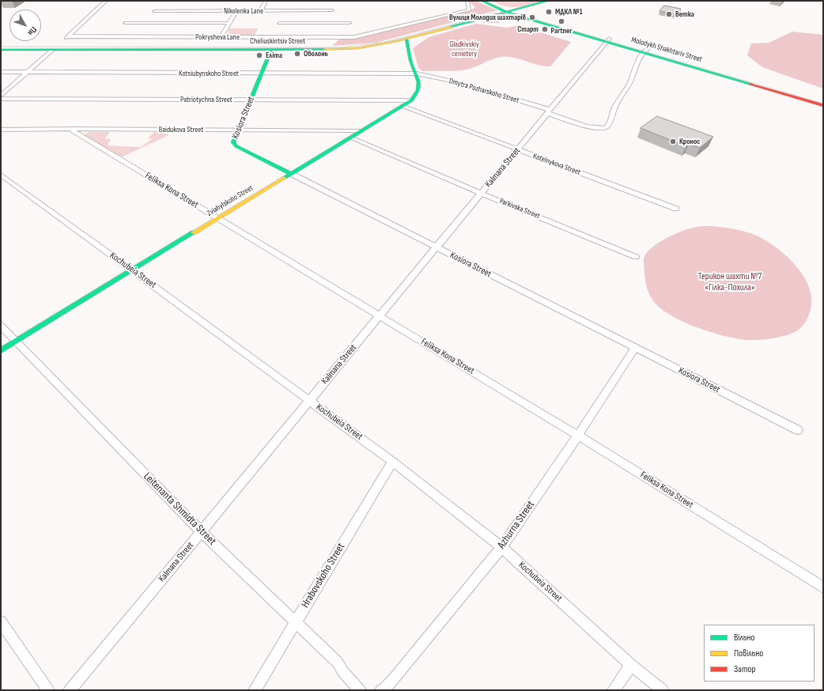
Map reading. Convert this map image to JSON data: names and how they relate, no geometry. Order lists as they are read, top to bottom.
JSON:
{
  "streets": {
    "main road": [
      "Cheliuskintsiv Street",
      "Molodykh Shakhtariv Street",
      "Kosiora Street",
      "Zviahylskoho Street"
    ],
    "street": [
      "Nikolenka Lane",
      "Pokrysheva Lane",
      "Kotsiubynskoho Street",
      "Dmytra Pozharskoho Street",
      "Patriotychna Street",
      "Baidukova Street",
      "Kotelnykova Street",
      "Kalmana Street",
      "Feliksa Kona Street",
      "Parkivska Street",
      "Kochubeia Street",
      "Leitenanta Shmidta Street",
      "Azhurna Street",
      "Hrabovskoho Street"
    ]
  },
  "crossings": [
    ["Cheliuskintsiv Street", "Molodykh Shakhtariv Street"],
    ["Cheliuskintsiv Street", "Kosiora Street"],
    ["Cheliuskintsiv Street", "Zviahylskoho Street"],
    ["Molodykh Shakhtariv Street", "Dmytra Pozharskoho Street"],
    ["Molodykh Shakhtariv Street", "Kalmana Street"],
    ["Kotsiubynskoho Street", "Dmytra Pozharskoho Street"],
    ["Kotsiubynskoho Street", "Kosiora Street"],
    ["Kotsiubynskoho Street", "Zviahylskoho Street"],
    ["Dmytra Pozharskoho Street", "Kalmana Street"],
    ["Dmytra Pozharskoho Street", "Zviahylskoho Street"],
    ["Patriotychna Street", "Kosiora Street"],
    ["Patriotychna Street", "Zviahylskoho Street"],
    ["Kosiora Street", "Baidukova Street"],
    ["Kosiora Street", "Kalmana Street"],
    ["Kosiora Street", "Zviahylskoho Street"],
    ["Kosiora Street", "Azhurna Street"],
    ["Baidukova Street", "Feliksa Kona Street"],
    ["Baidukova Street", "Zviahylskoho Street"],
    ["Kotelnykova Street", "Kalmana Street"],
    ["Kotelnykova Street", "Zviahylskoho Street"],
    ["Kalmana Street", "Feliksa Kona Street"],
    ["Kalmana Street", "Parkivska Street"],
    ["Kalmana Street", "Kochubeia Street"],
    ["Kalmana Street", "Leitenanta Shmidta Street"],
    ["Feliksa Kona Street", "Zviahylskoho Street"],
    ["Feliksa Kona Street", "Azhurna Street"],
    ["Zviahylskoho Street", "Parkivska Street"],
    ["Zviahylskoho Street", "Kochubeia Street"],
    ["Zviahylskoho Street", "Leitenanta Shmidta Street"],
    ["Kochubeia Street", "Azhurna Street"],
    ["Kochubeia Street", "Hrabovskoho Street"],
    ["Leitenanta Shmidta Street", "Hrabovskoho Street"]
  ],
  "parks": ["Gladkivskiy cemetery", "Терикон шахти №7 «Гілка-Похила»"],
  "places": [
    "МДКЛ №1",
    "Ветка",
    "Вулиця Молодих шахтарів",
    "Partner",
    "Старт",
    "Оболонь",
    "Еліта",
    "Кронос"
  ],
  "legend": ["Вільно", "Повільно", "Затор"],
  "north": "bottom right"
}
